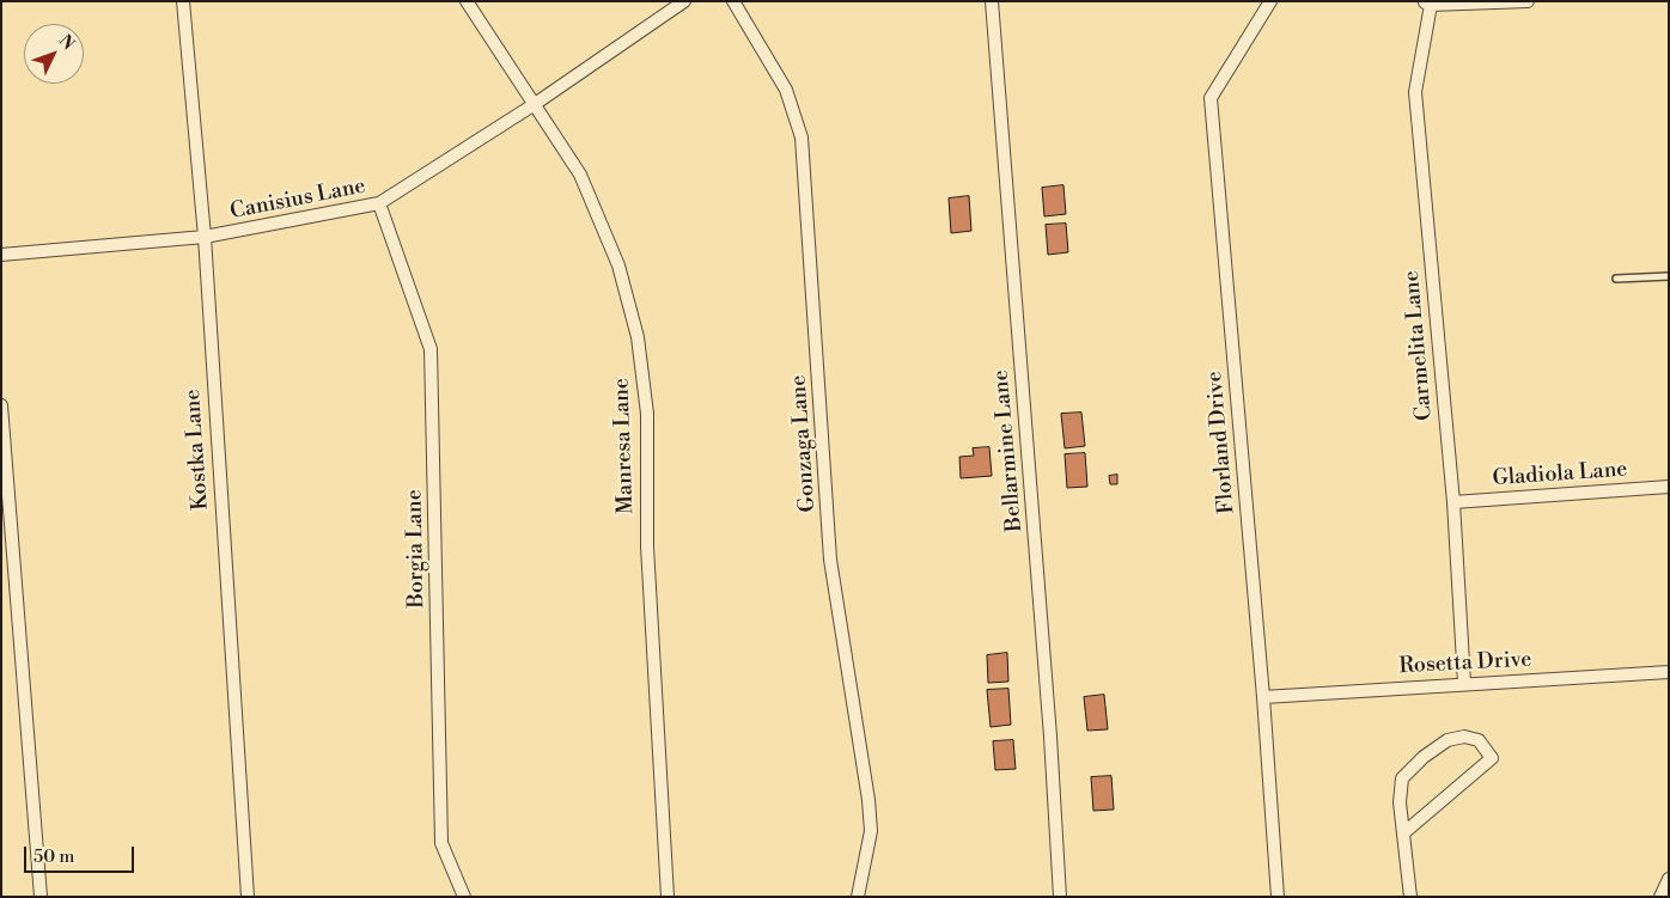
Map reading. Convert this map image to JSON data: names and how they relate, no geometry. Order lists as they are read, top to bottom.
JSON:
{
  "streets": {
    "street": [
      "Canisius Lane",
      "Carmelita Lane",
      "Florland Drive",
      "Gonzaga Lane",
      "Manresa Lane",
      "Kostka Lane",
      "Bellarmine Lane",
      "Gladiola Lane",
      "Borgia Lane",
      "Rosetta Drive"
    ]
  },
  "crossings": [
    ["Canisius Lane", "Manresa Lane"],
    ["Canisius Lane", "Kostka Lane"],
    ["Canisius Lane", "Borgia Lane"],
    ["Carmelita Lane", "Gladiola Lane"],
    ["Carmelita Lane", "Rosetta Drive"],
    ["Florland Drive", "Rosetta Drive"]
  ],
  "scale_bar": "50 m",
  "north": "top right"
}
